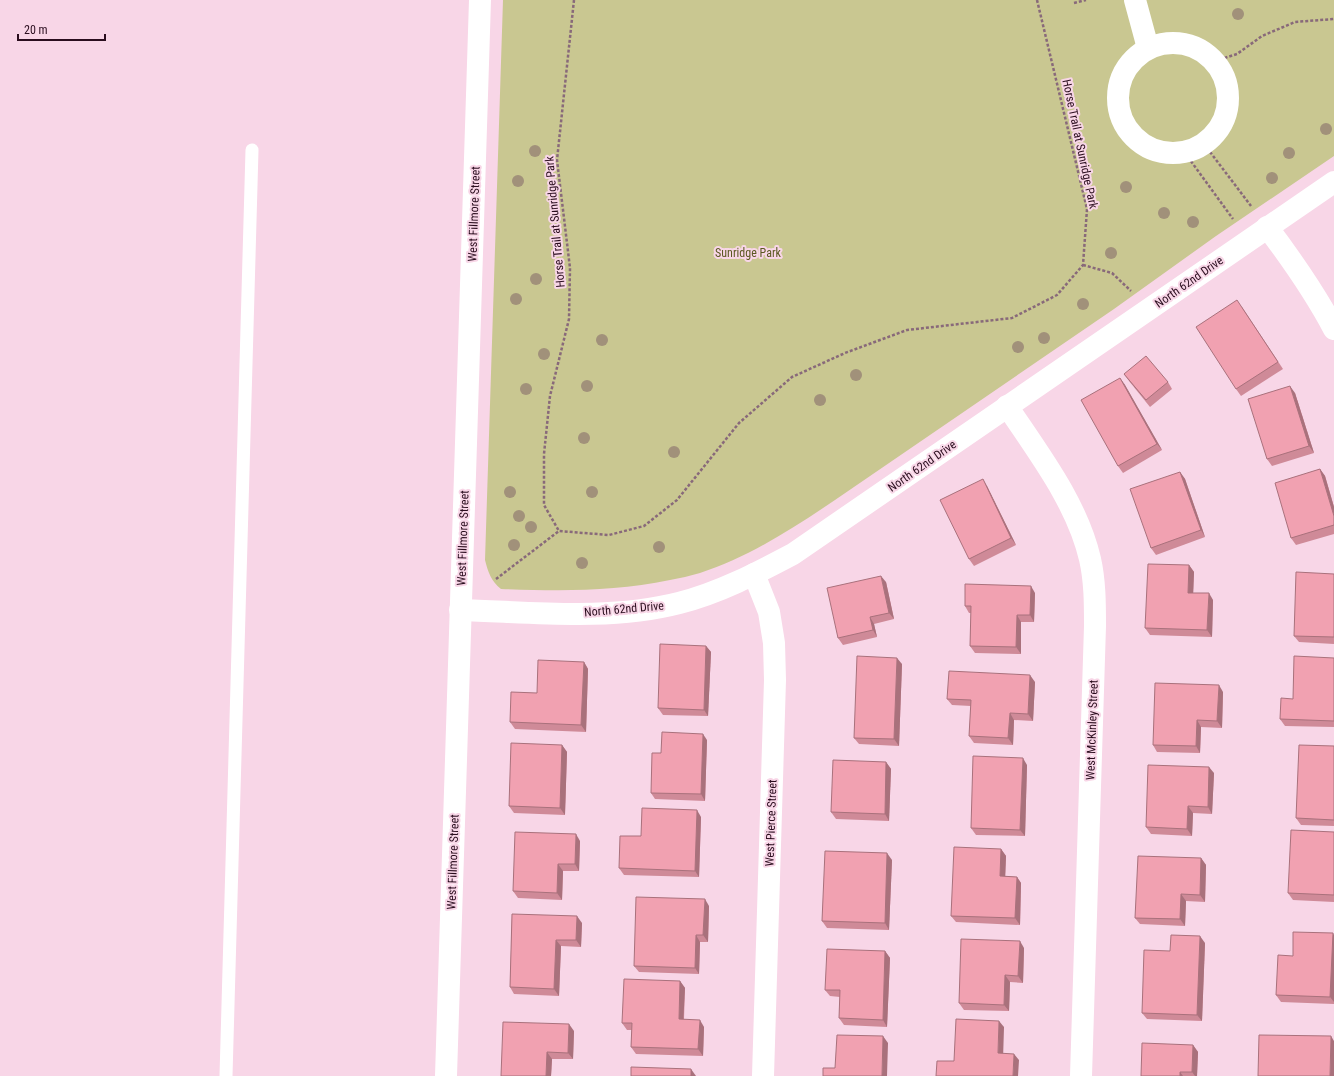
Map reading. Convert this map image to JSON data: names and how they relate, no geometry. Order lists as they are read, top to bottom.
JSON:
{
  "streets": {
    "street": [
      "West Fillmore Street",
      "North 62nd Drive",
      "West McKinley Street",
      "West Pierce Street"
    ],
    "path": ["Horse Trail at Sunridge Park"]
  },
  "crossings": [
    ["West Fillmore Street", "North 62nd Drive"],
    ["North 62nd Drive", "West McKinley Street"],
    ["North 62nd Drive", "West Pierce Street"]
  ],
  "parks": ["Sunridge Park"],
  "scale_bar": "20 m"
}
